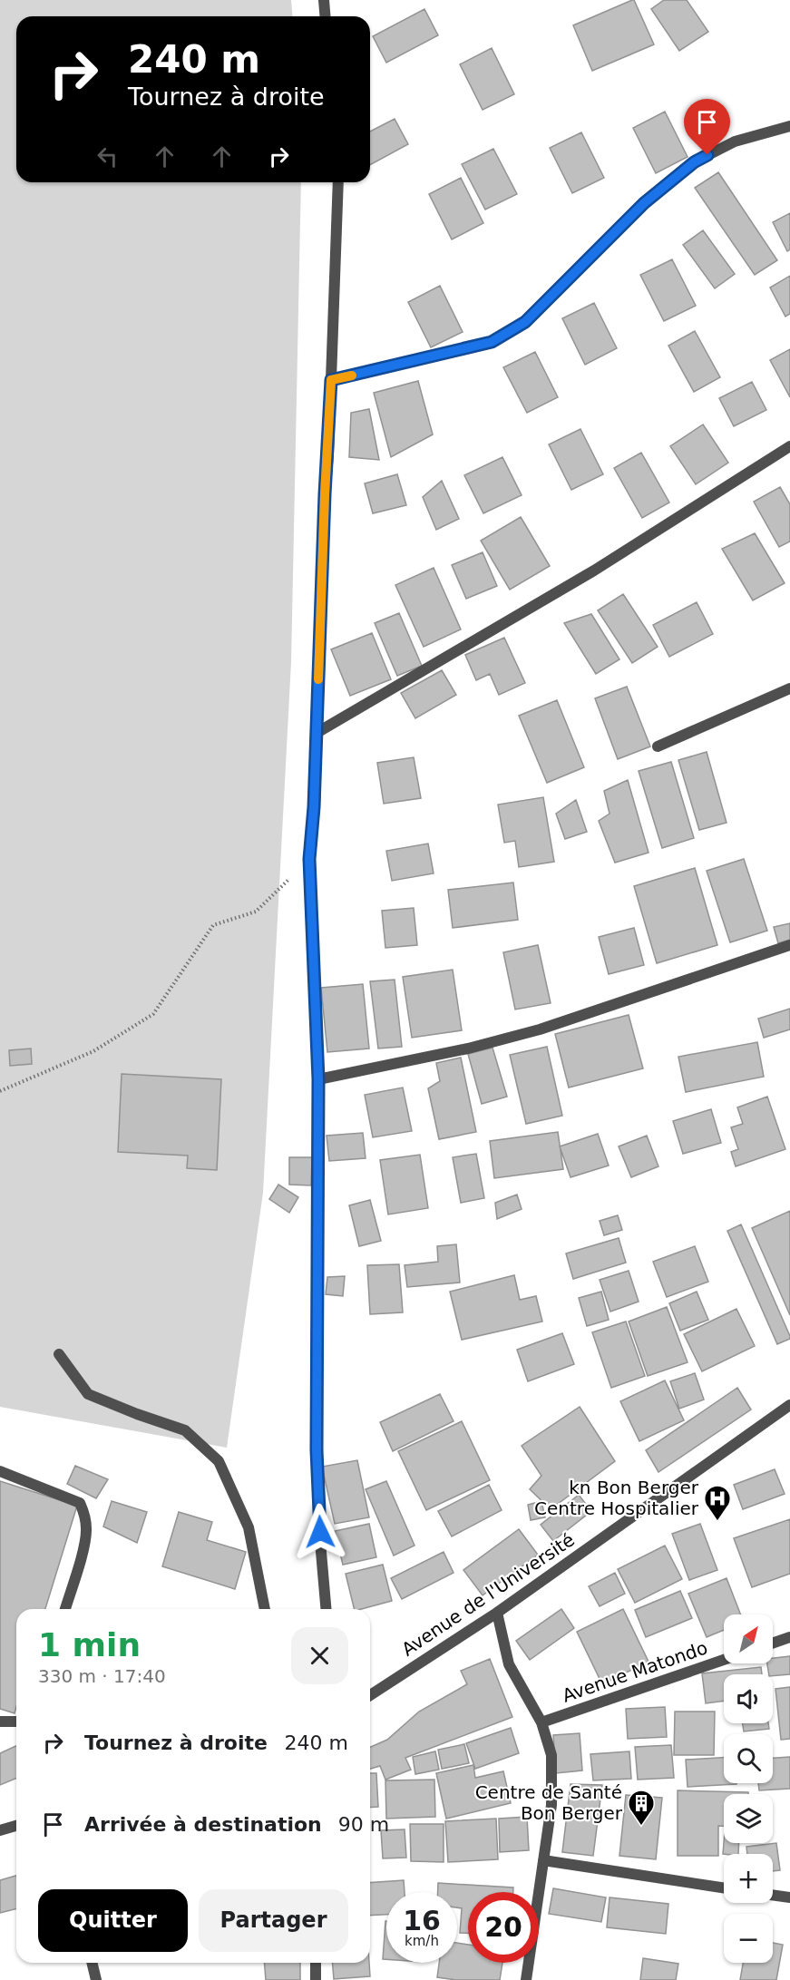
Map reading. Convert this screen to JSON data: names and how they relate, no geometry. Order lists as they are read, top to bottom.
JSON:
{
  "streets": {
    "street": ["Avenue de l'Université", "Avenue Matondo"]
  },
  "places": {
    "hospital": ["kn Bon Berger Centre Hospitalier"],
    "building": ["Centre de Santé Bon Berger"]
  },
  "north": "top right",
  "page": {
    "turn": ["240 m", "Tournez à droite"],
    "heading": ["1 min", "330 m · 17:40"],
    "map_buttons": ["+", "−"],
    "list": [
      {
        "name": "Tournez à droite",
        "value": "240 m"
      },
      {
        "name": "Arrivée à destination",
        "value": "90 m"
      }
    ],
    "buttons": ["Quitter", "Partager"],
    "speed": "16 km/h",
    "limit": "20"
  }
}
